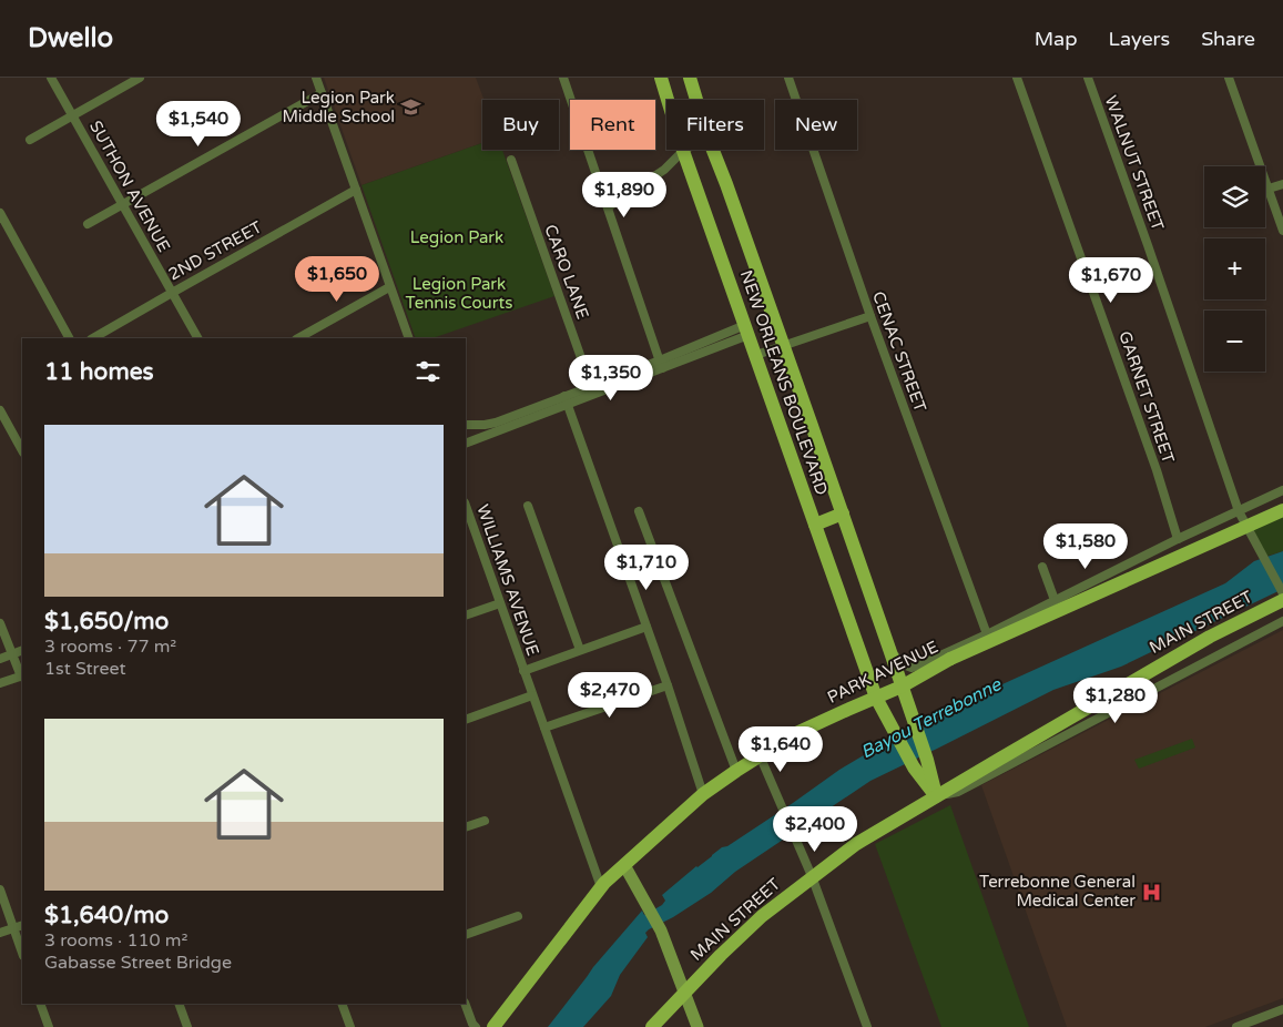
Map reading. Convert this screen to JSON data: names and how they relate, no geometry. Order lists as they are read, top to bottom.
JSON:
{
  "streets": {
    "main road": ["NEW ORLEANS BOULEVARD", "MAIN STREET", "PARK AVENUE"],
    "street": [
      "WALNUT STREET",
      "SUTHON AVENUE",
      "2ND STREET",
      "CARO LANE",
      "CENAC STREET",
      "GARNET STREET",
      "WILLIAMS AVENUE"
    ]
  },
  "crossings": [
    ["SUTHON AVENUE", "2ND STREET"],
    ["NEW ORLEANS BOULEVARD", "MAIN STREET"],
    ["NEW ORLEANS BOULEVARD", "PARK AVENUE"],
    ["WILLIAMS AVENUE", "PARK AVENUE"]
  ],
  "water": ["Bayou Terrebonne"],
  "parks": ["Legion Park", "Legion Park Tennis Courts"],
  "places": {
    "school or university": ["Legion Park Middle School"],
    "hospital": ["Terrebonne General Medical Center"]
  },
  "page": {
    "header": "Dwello",
    "nav": ["Map", "Layers", "Share"],
    "chip": [
      "Buy",
      "Rent",
      "Filters",
      "New"
    ],
    "price": [
      "$1,540",
      "$1,890",
      "$1,650",
      "$1,670",
      "$1,350",
      "$1,580",
      "$1,710",
      "$2,470",
      "$1,280",
      "$1,640",
      "$2,400"
    ],
    "map_buttons": ["+", "−"],
    "heading": "11 homes",
    "list": [
      {
        "name": "$1,650/mo",
        "note": "3 rooms · 77 m² · 1st Street"
      },
      {
        "name": "$1,640/mo",
        "note": "3 rooms · 110 m² · Gabasse Street Bridge"
      }
    ]
  }
}
